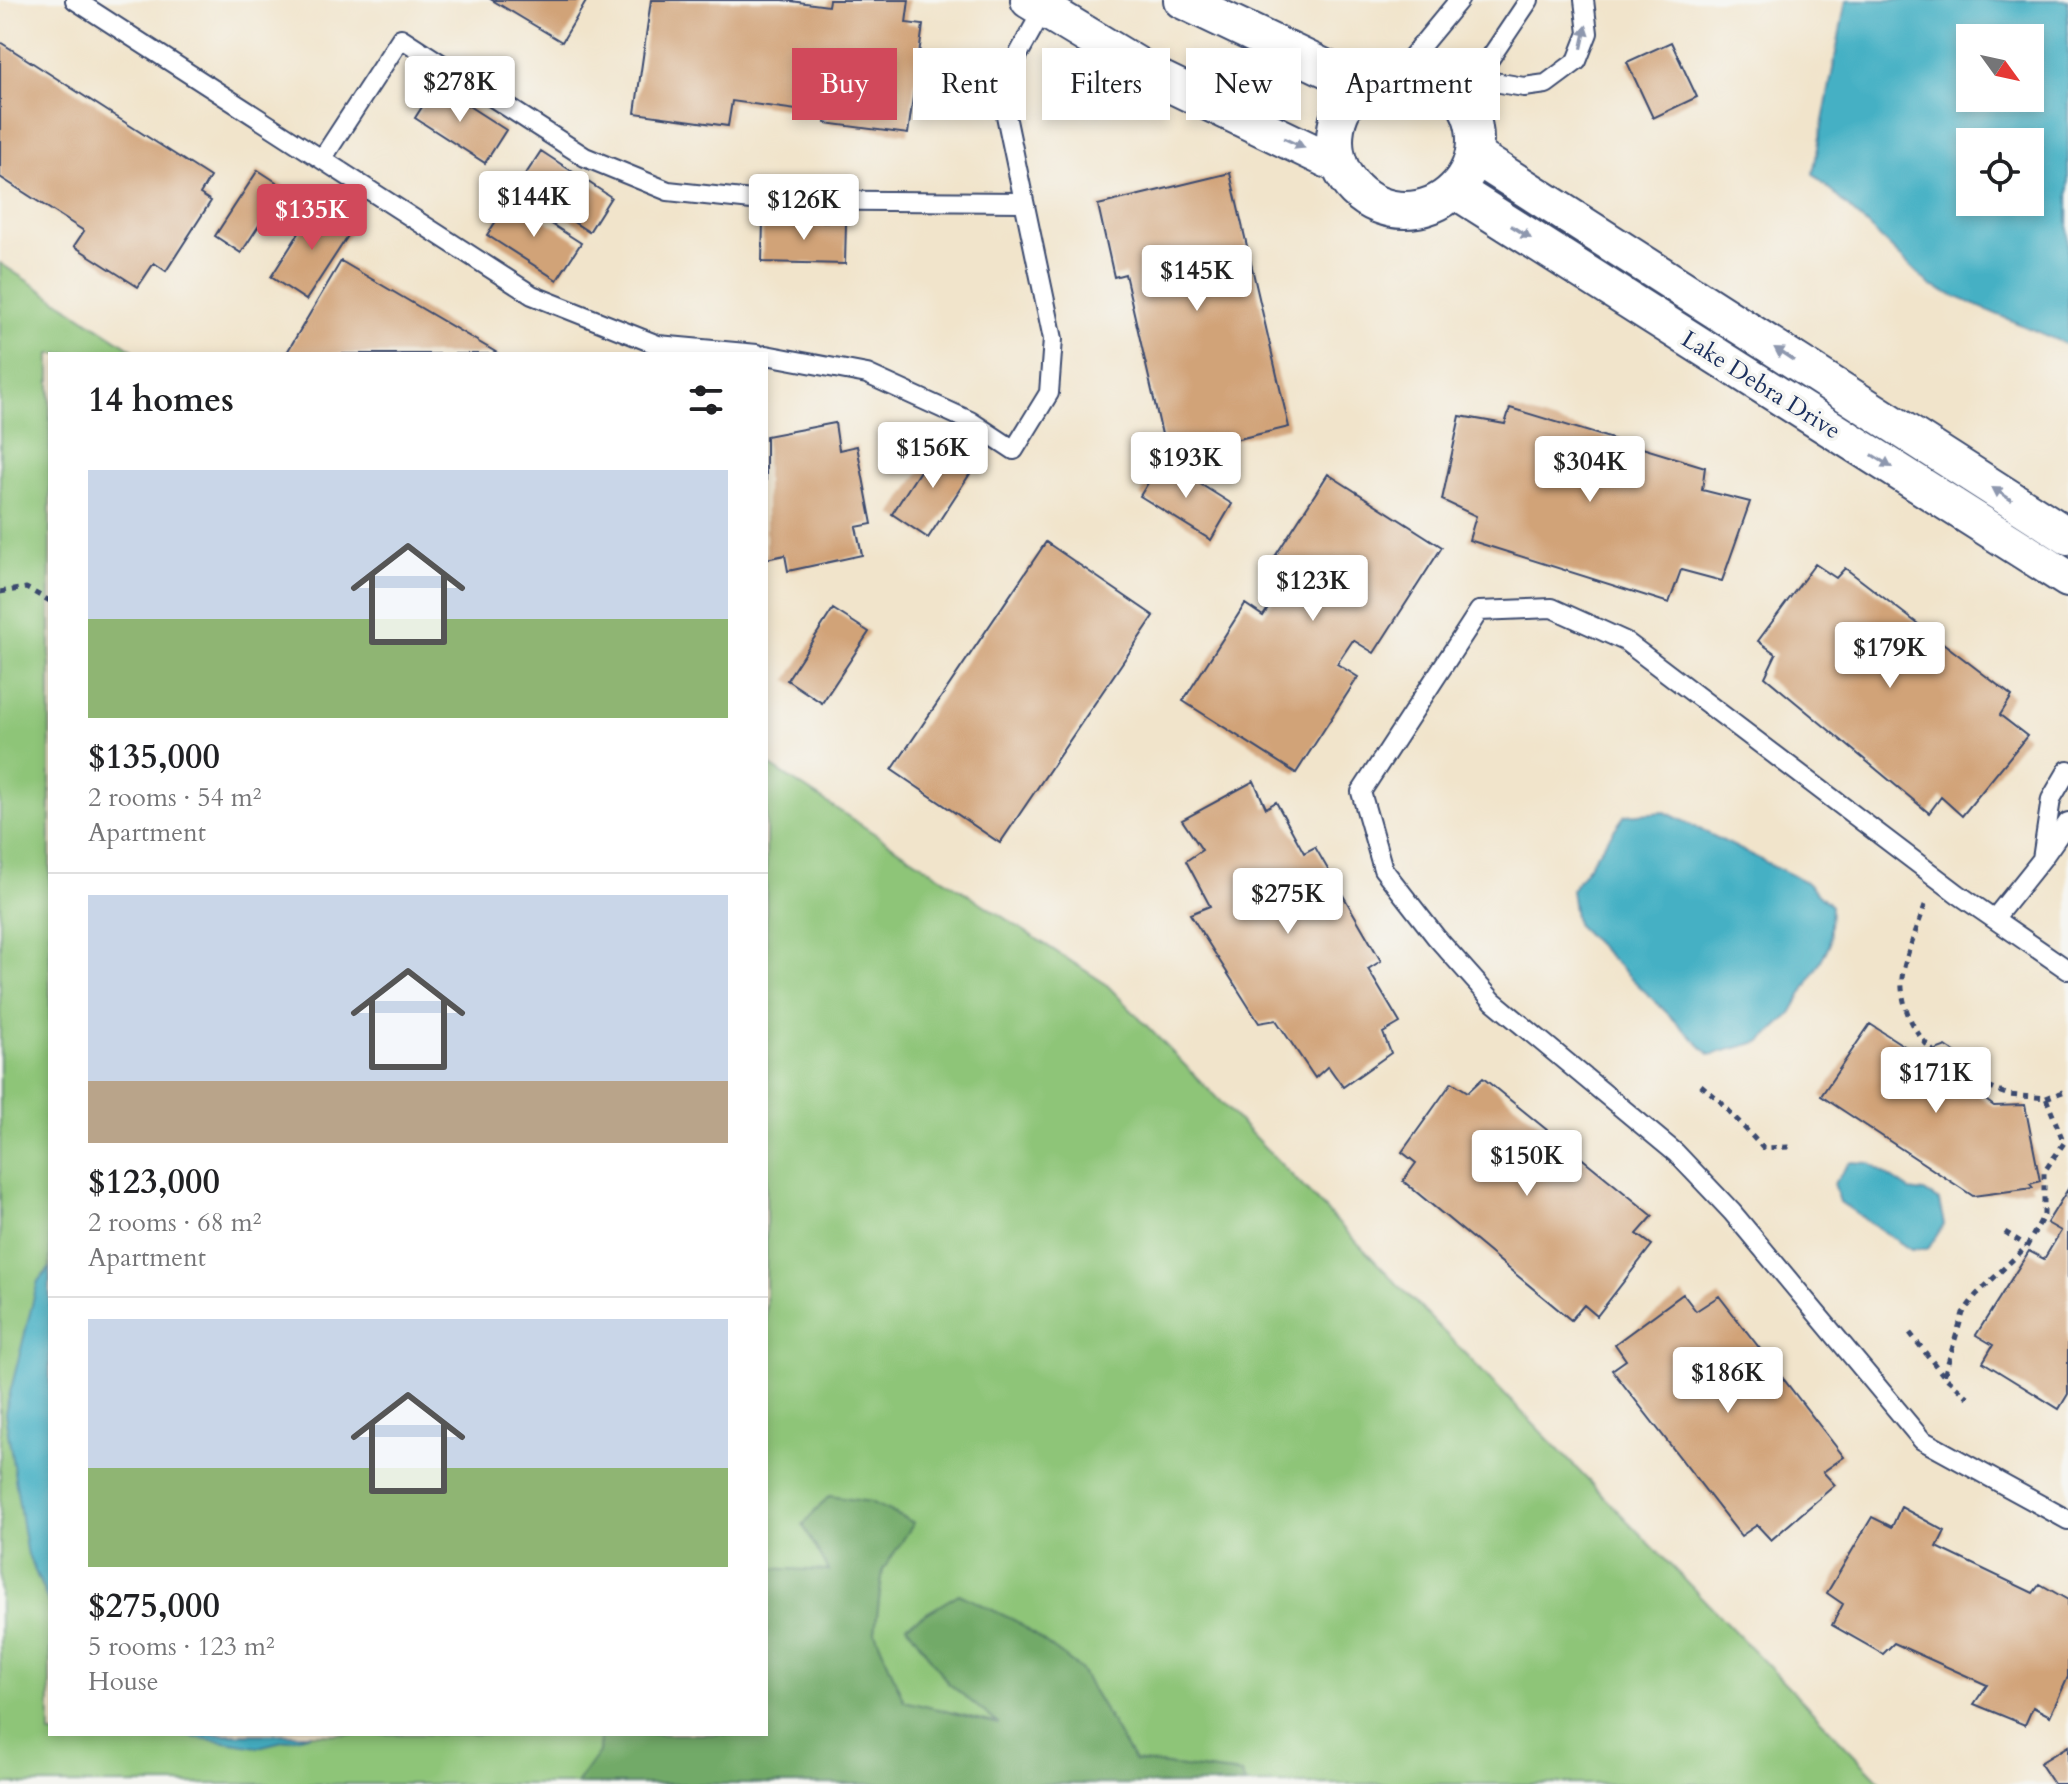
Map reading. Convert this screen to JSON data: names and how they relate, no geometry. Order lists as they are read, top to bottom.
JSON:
{
  "streets": {
    "street": ["Lake Debra Drive"]
  },
  "north": "bottom right",
  "page": {
    "chip": [
      "Buy",
      "Rent",
      "Filters",
      "New",
      "Apartment"
    ],
    "price": [
      "$278K",
      "$144K",
      "$126K",
      "$135K",
      "$145K",
      "$156K",
      "$193K",
      "$304K",
      "$123K",
      "$179K",
      "$275K",
      "$171K",
      "$150K",
      "$186K"
    ],
    "heading": "14 homes",
    "list": [
      {
        "name": "$135,000",
        "note": "2 rooms · 54 m² · Apartment"
      },
      {
        "name": "$123,000",
        "note": "2 rooms · 68 m² · Apartment"
      },
      {
        "name": "$275,000",
        "note": "5 rooms · 123 m² · House"
      }
    ]
  }
}
